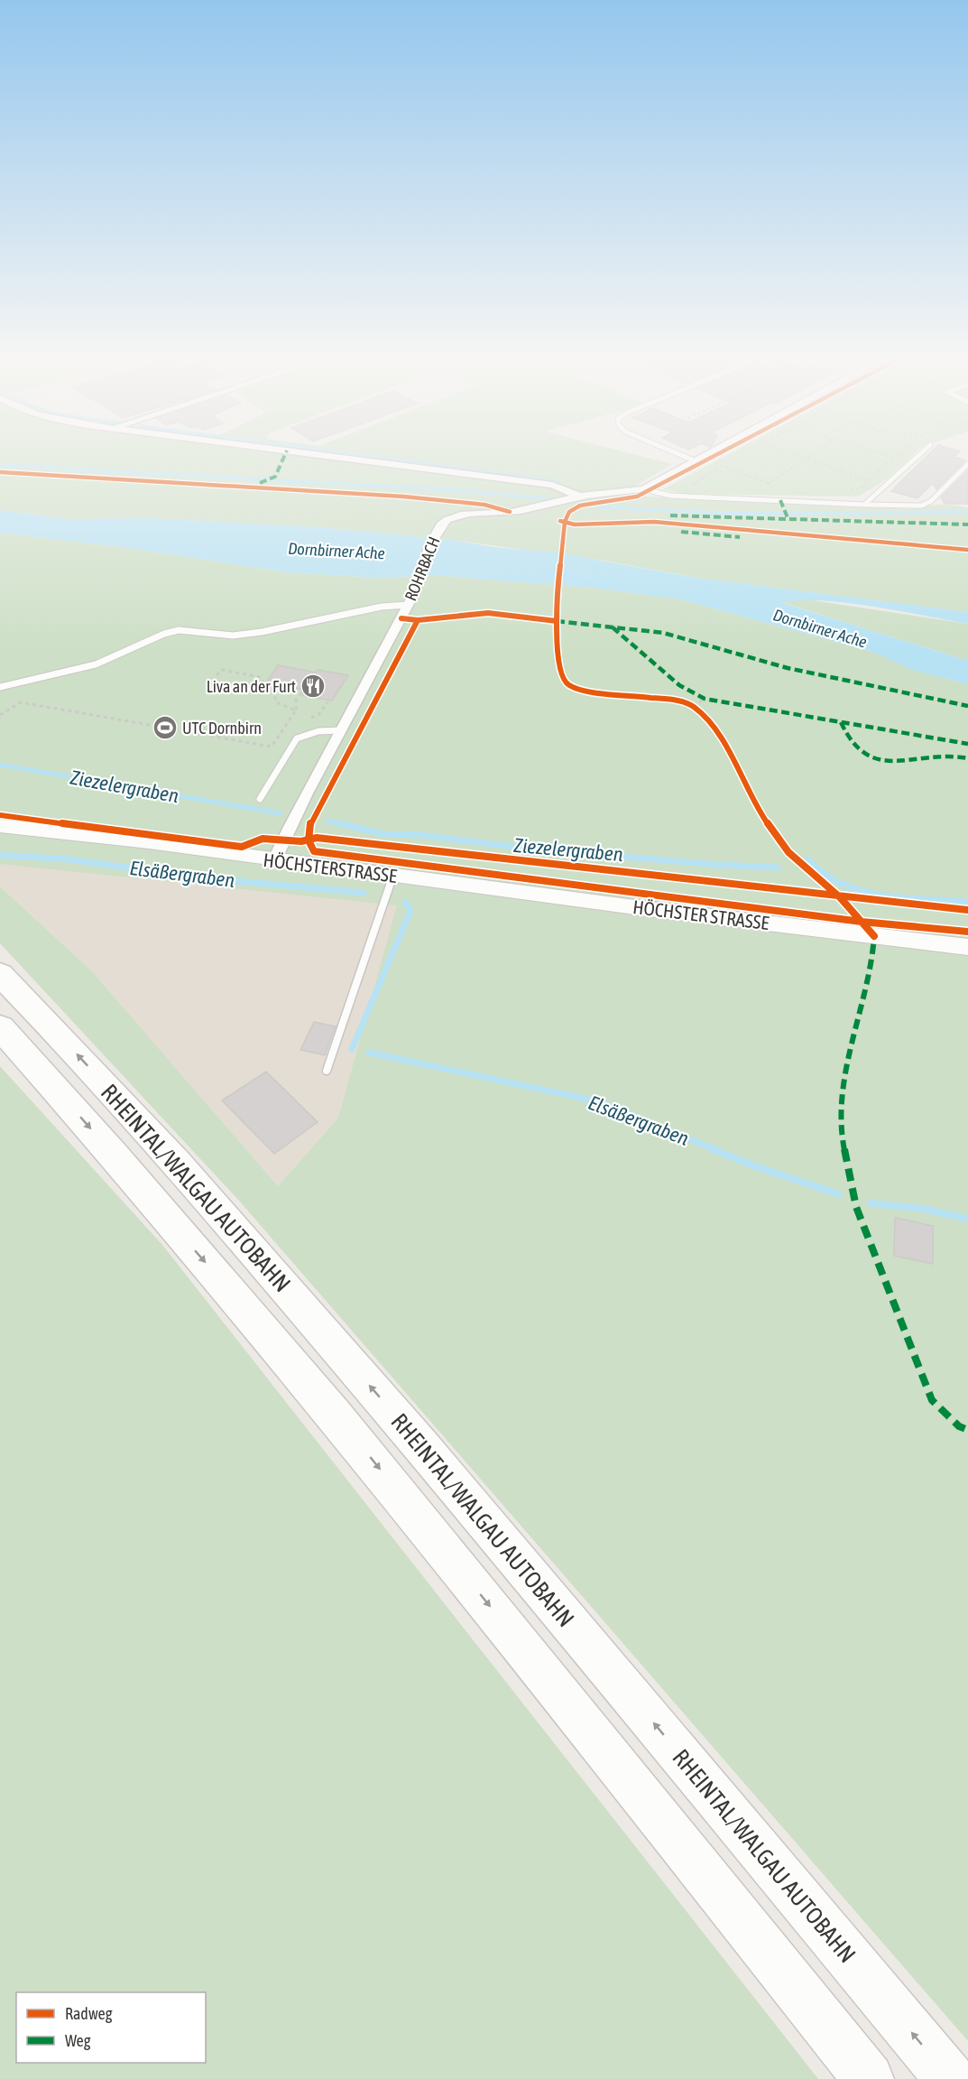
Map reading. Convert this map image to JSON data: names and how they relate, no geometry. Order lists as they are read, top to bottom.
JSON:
{
  "streets": {
    "highway": ["RHEINTAL/WALGAU AUTOBAHN"],
    "main road": ["HÖCHSTERSTRASSE", "HÖCHSTER STRASSE"],
    "street": ["ROHRBACH"]
  },
  "crossings": [
    ["ROHRBACH", "HÖCHSTERSTRASSE"],
    ["HÖCHSTERSTRASSE", "HÖCHSTER STRASSE"]
  ],
  "water": ["Dornbirner Ache", "Ziezelergraben", "Elsäßergraben"],
  "places": {
    "restaurant": ["Liva an der Furt"],
    "sports": ["UTC Dornbirn"]
  },
  "legend": ["Radweg", "Weg"]
}
